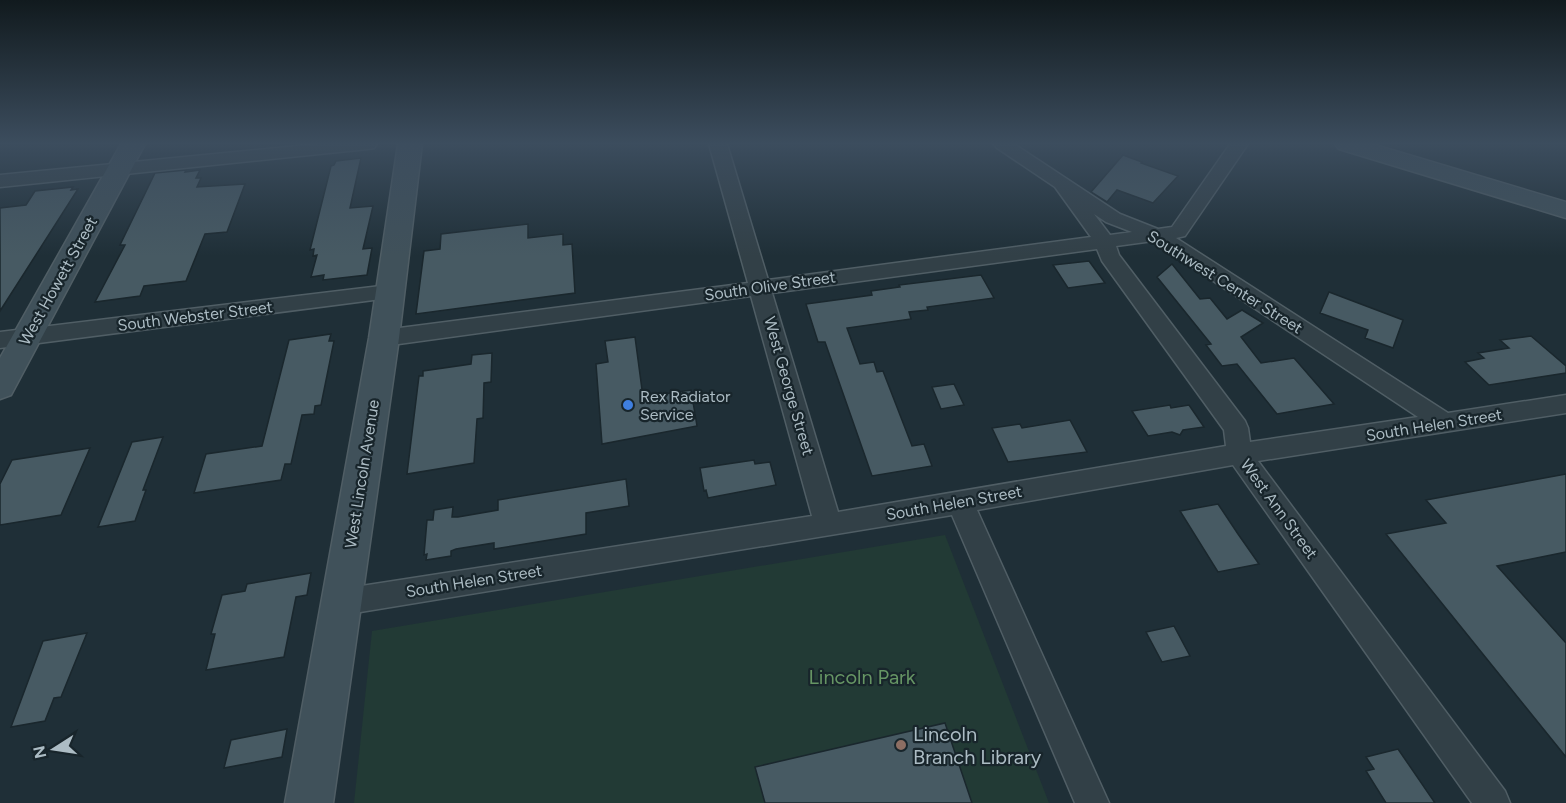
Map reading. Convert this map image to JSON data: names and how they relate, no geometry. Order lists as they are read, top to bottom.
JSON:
{
  "streets": {
    "main road": ["West Howett Street", "West Lincoln Avenue"],
    "street": [
      "Southwest Center Street",
      "South Olive Street",
      "South Webster Street",
      "West George Street",
      "South Helen Street",
      "West Ann Street"
    ]
  },
  "crossings": [
    ["West Howett Street", "South Webster Street"],
    ["Southwest Center Street", "South Olive Street"],
    ["Southwest Center Street", "South Helen Street"],
    ["South Olive Street", "West George Street"],
    ["South Olive Street", "West Lincoln Avenue"],
    ["South Olive Street", "West Ann Street"],
    ["South Webster Street", "West Lincoln Avenue"],
    ["West George Street", "South Helen Street"],
    ["South Helen Street", "West Lincoln Avenue"],
    ["South Helen Street", "West Ann Street"]
  ],
  "parks": ["Lincoln Park"],
  "places": ["Rex Radiator Service", "Lincoln Branch Library"],
  "north": "left"
}
